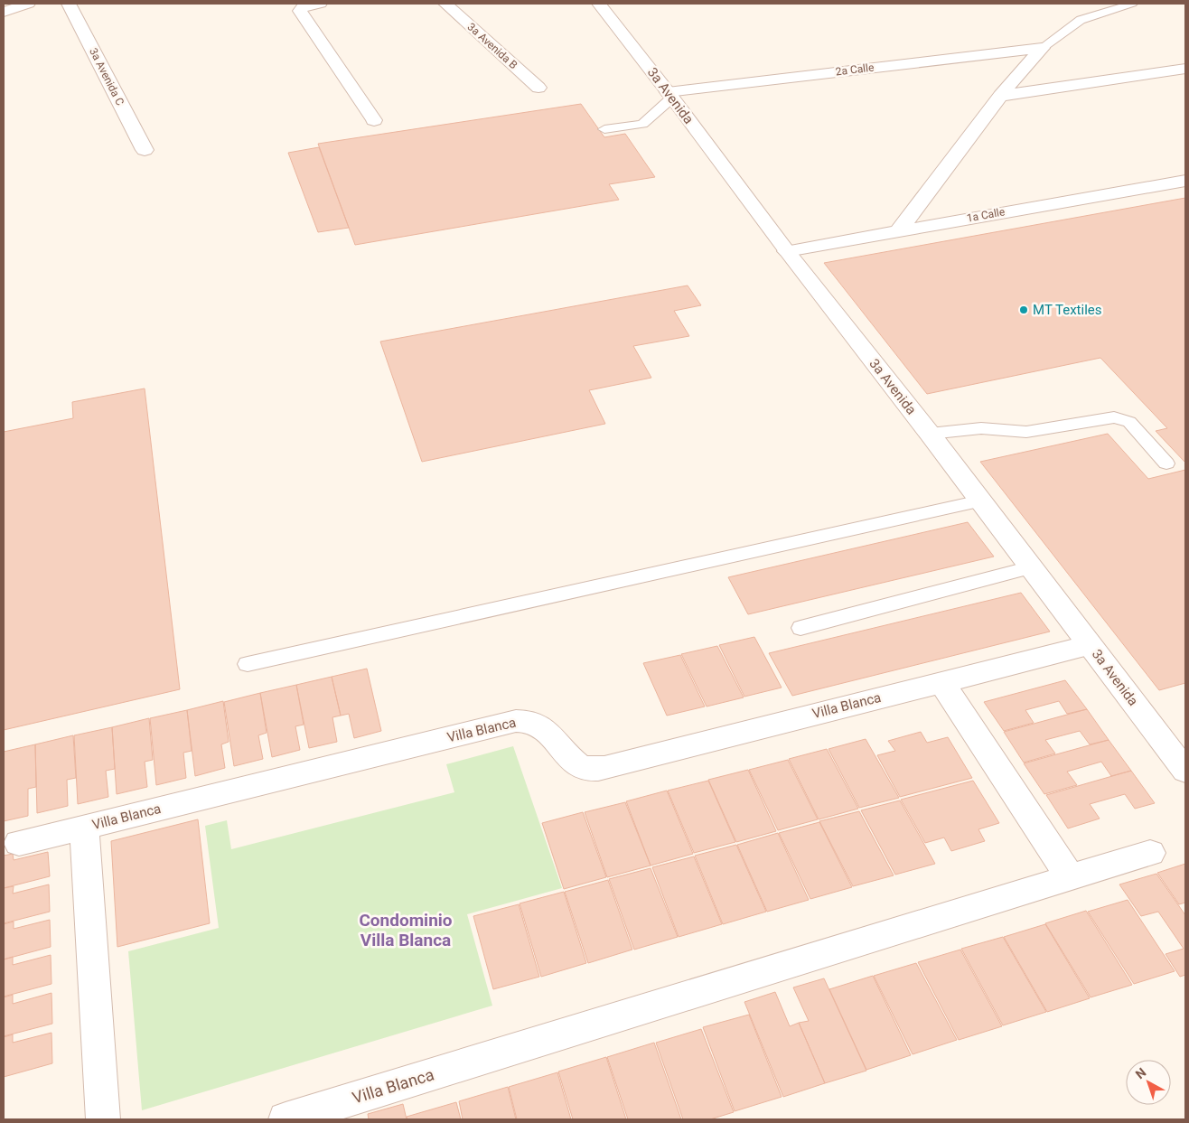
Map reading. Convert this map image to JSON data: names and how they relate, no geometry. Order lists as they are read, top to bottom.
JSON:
{
  "streets": {
    "street": [
      "3a Avenida B",
      "2a Calle",
      "3a Avenida C",
      "3a Avenida",
      "1a Calle",
      "Villa Blanca"
    ]
  },
  "crossings": [
    ["2a Calle", "3a Avenida"],
    ["3a Avenida", "1a Calle"],
    ["3a Avenida", "Villa Blanca"]
  ],
  "districts": ["Condominio Villa Blanca"],
  "places": ["MT Textiles"],
  "north": "top left"
}
